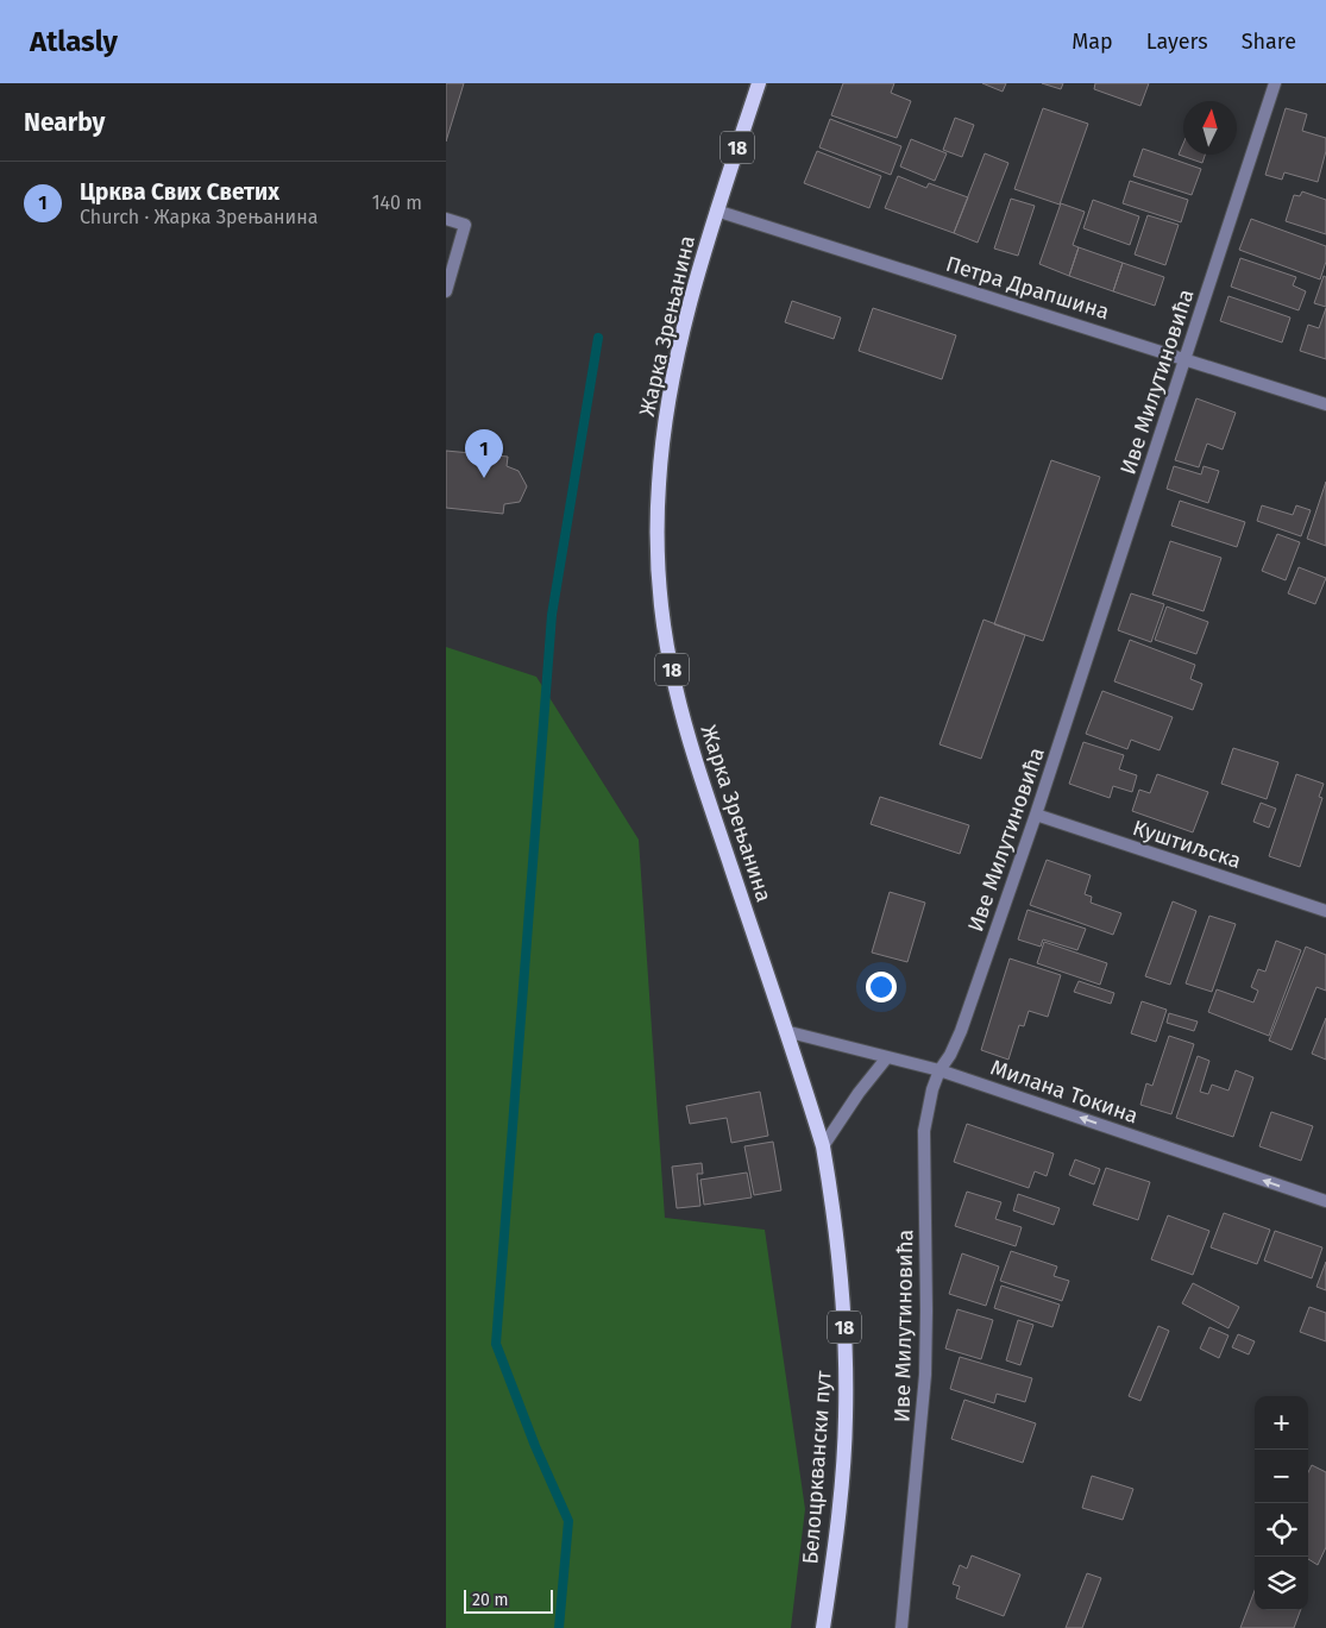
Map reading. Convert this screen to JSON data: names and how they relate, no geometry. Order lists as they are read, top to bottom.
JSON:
{
  "streets": {
    "main road": ["18", "Жарка Зрењанина", "Белоцрквански пут"],
    "street": [
      "Петра Драпшина",
      "Иве Милутиновића",
      "Куштиљска",
      "Милана Токина"
    ]
  },
  "crossings": [
    ["Петра Драпшина", "Жарка Зрењанина"],
    ["Петра Драпшина", "Иве Милутиновића"],
    ["Жарка Зрењанина", "Милана Токина"],
    ["Жарка Зрењанина", "Белоцрквански пут"],
    ["Иве Милутиновића", "Куштиљска"],
    ["Иве Милутиновића", "Милана Токина"],
    ["Милана Токина", "Белоцрквански пут"]
  ],
  "one_way": ["Милана Токина"],
  "scale_bar": "20 m",
  "north": "top",
  "page": {
    "header": "Atlasly",
    "nav": ["Map", "Layers", "Share"],
    "heading": "Nearby",
    "list": [
      {
        "mark": "1",
        "name": "Црква Свих Светих",
        "note": "Church · Жарка Зрењанина",
        "value": "140 m"
      }
    ],
    "pins": "1",
    "map_buttons": ["+", "−"],
    "scale": "20 m"
  }
}
